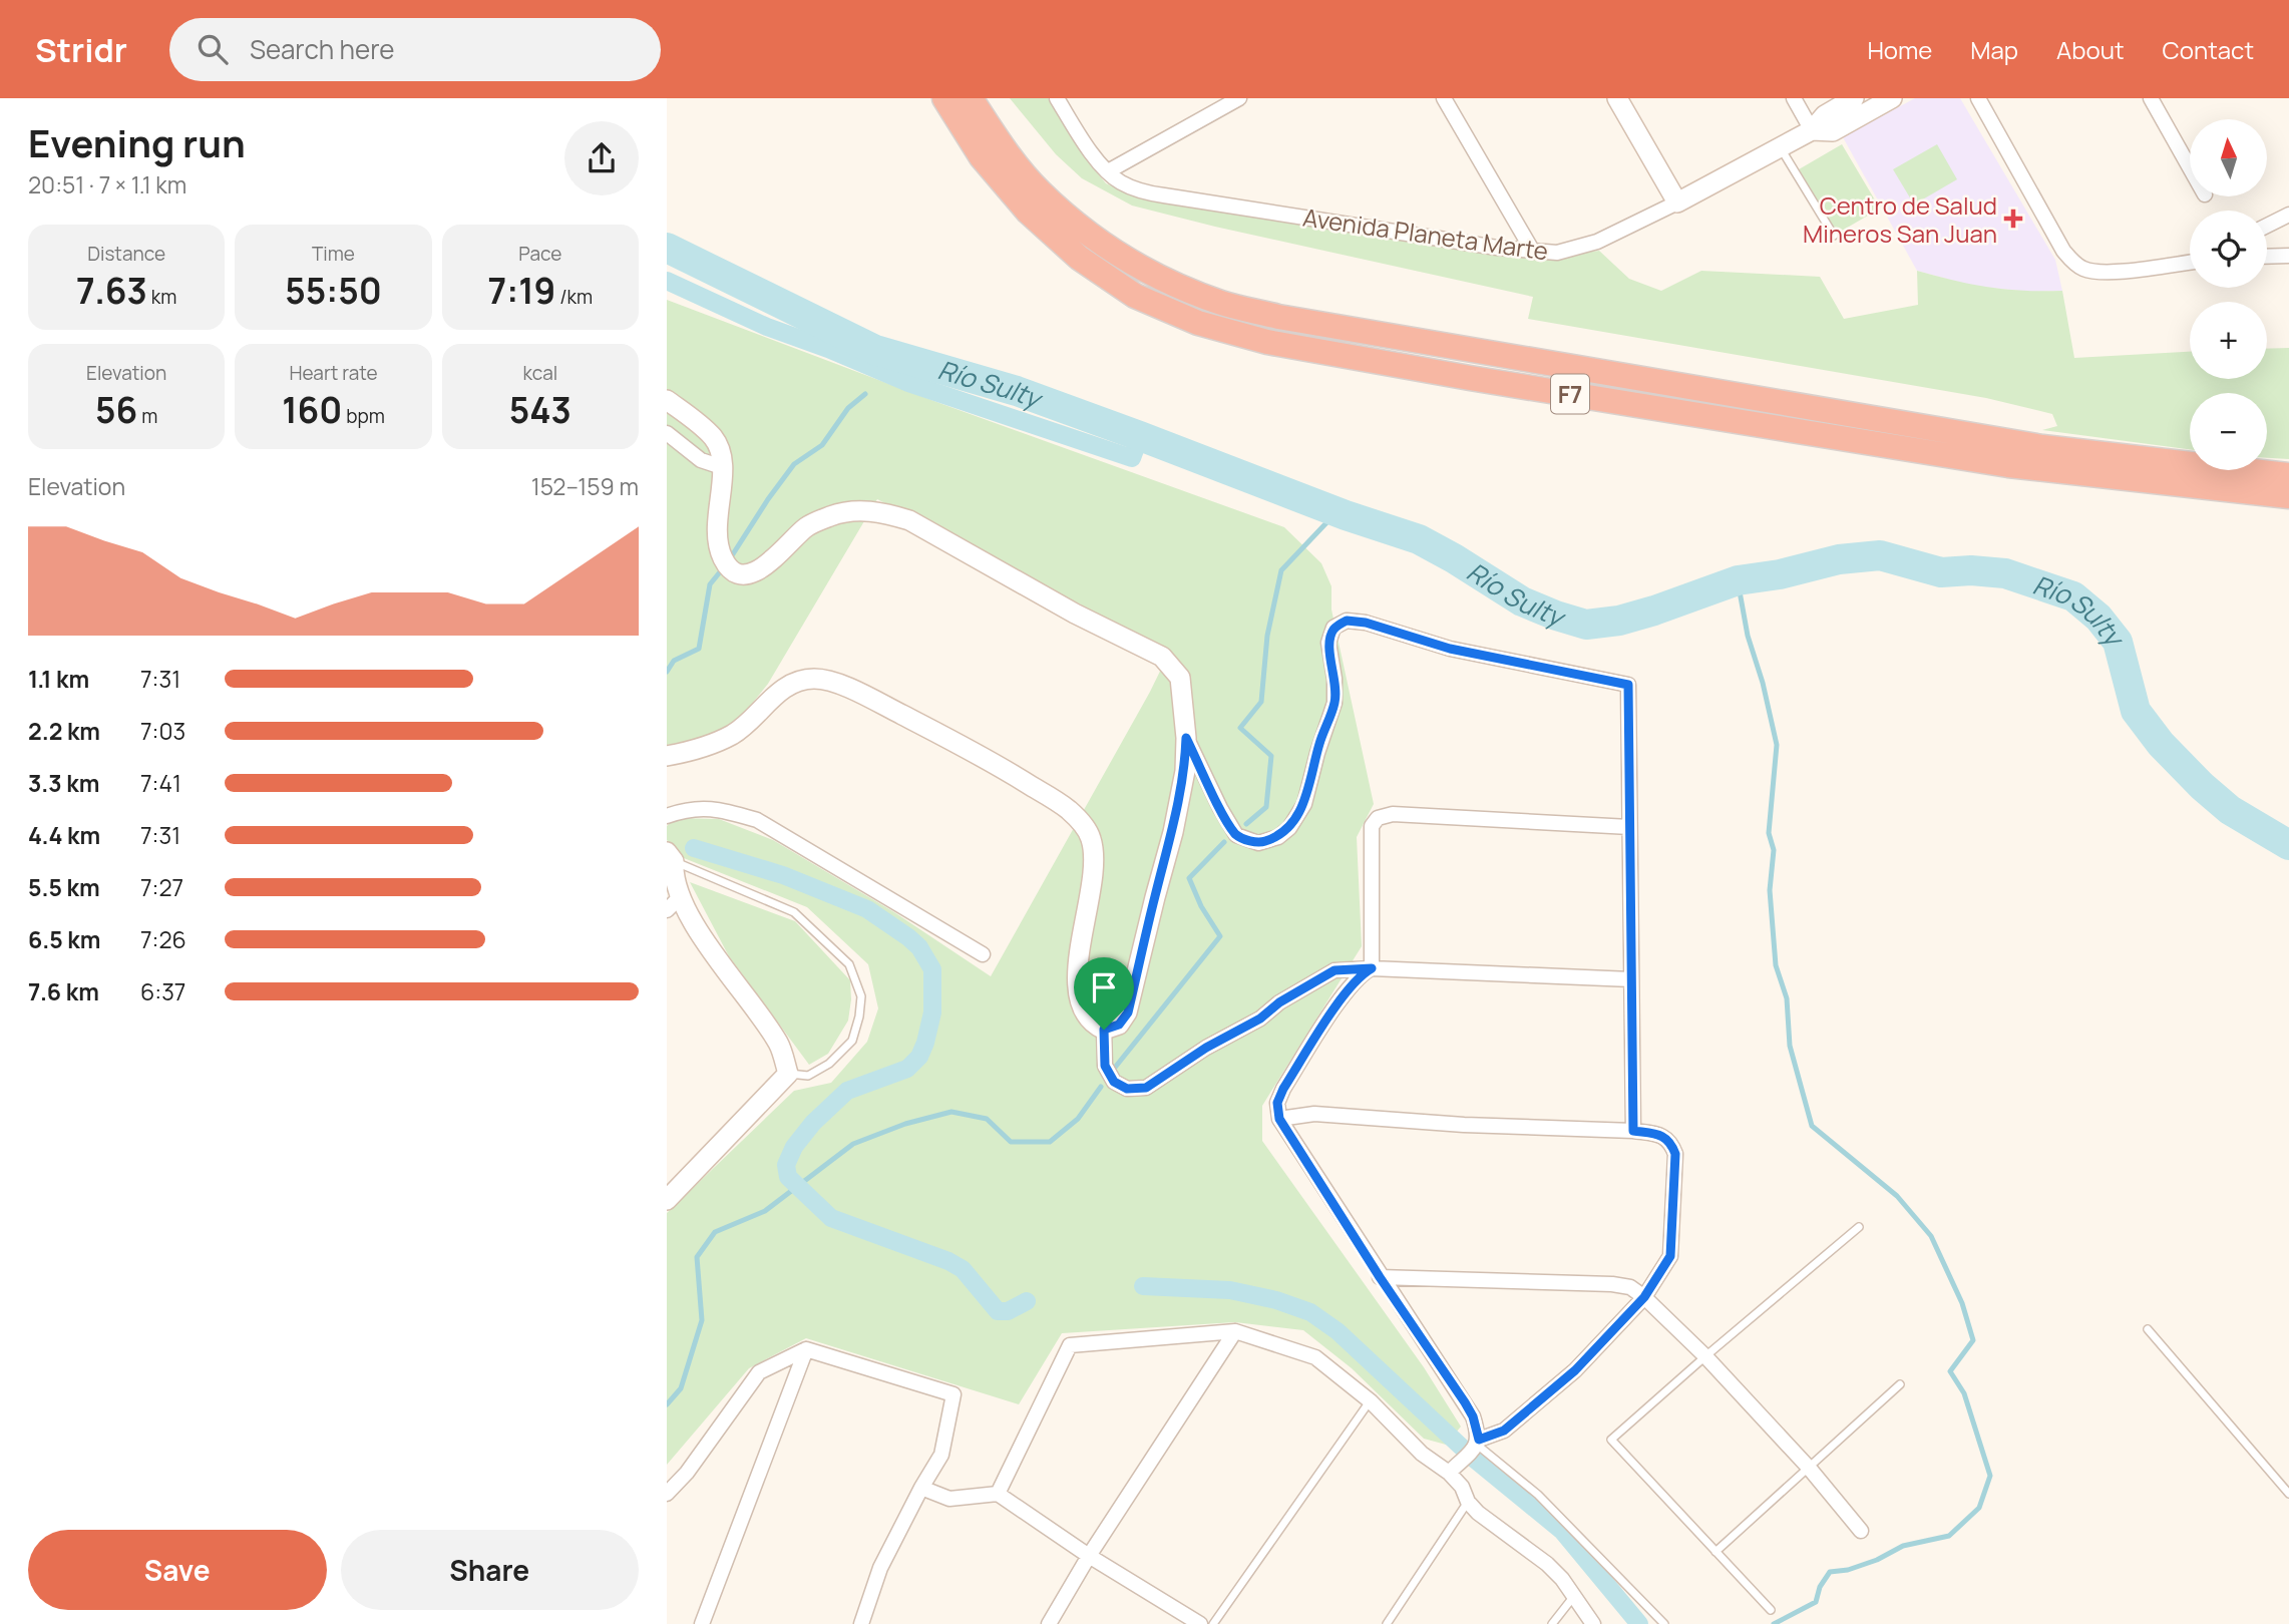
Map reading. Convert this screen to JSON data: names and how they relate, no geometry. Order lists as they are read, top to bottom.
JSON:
{
  "streets": {
    "highway": ["F7"],
    "street": ["Avenida Planeta Marte"]
  },
  "water": ["Río Sulty"],
  "places": {
    "health": ["Centro de Salud Mineros San Juan"]
  },
  "north": "top",
  "page": {
    "header": "Stridr",
    "search": "Search here",
    "nav": [
      "Home",
      "Map",
      "About",
      "Contact"
    ],
    "heading": ["Evening run", "20:51 · 7 × 1.1 km"],
    "map_buttons": ["+", "−"],
    "stats": [
      ["Distance", "7.63 km"],
      ["Time", "55:50"],
      ["Pace", "7:19 /km"],
      ["Elevation", "56 m"],
      ["Heart rate", "160 bpm"],
      ["kcal", "543"]
    ],
    "chart": ["Elevation", "152–159 m"],
    "list": [
      {
        "name": "1.1 km",
        "note": "7:31"
      },
      {
        "name": "2.2 km",
        "note": "7:03"
      },
      {
        "name": "3.3 km",
        "note": "7:41"
      },
      {
        "name": "4.4 km",
        "note": "7:31"
      },
      {
        "name": "5.5 km",
        "note": "7:27"
      },
      {
        "name": "6.5 km",
        "note": "7:26"
      },
      {
        "name": "7.6 km",
        "note": "6:37"
      }
    ],
    "buttons": ["Save", "Share"]
  }
}
